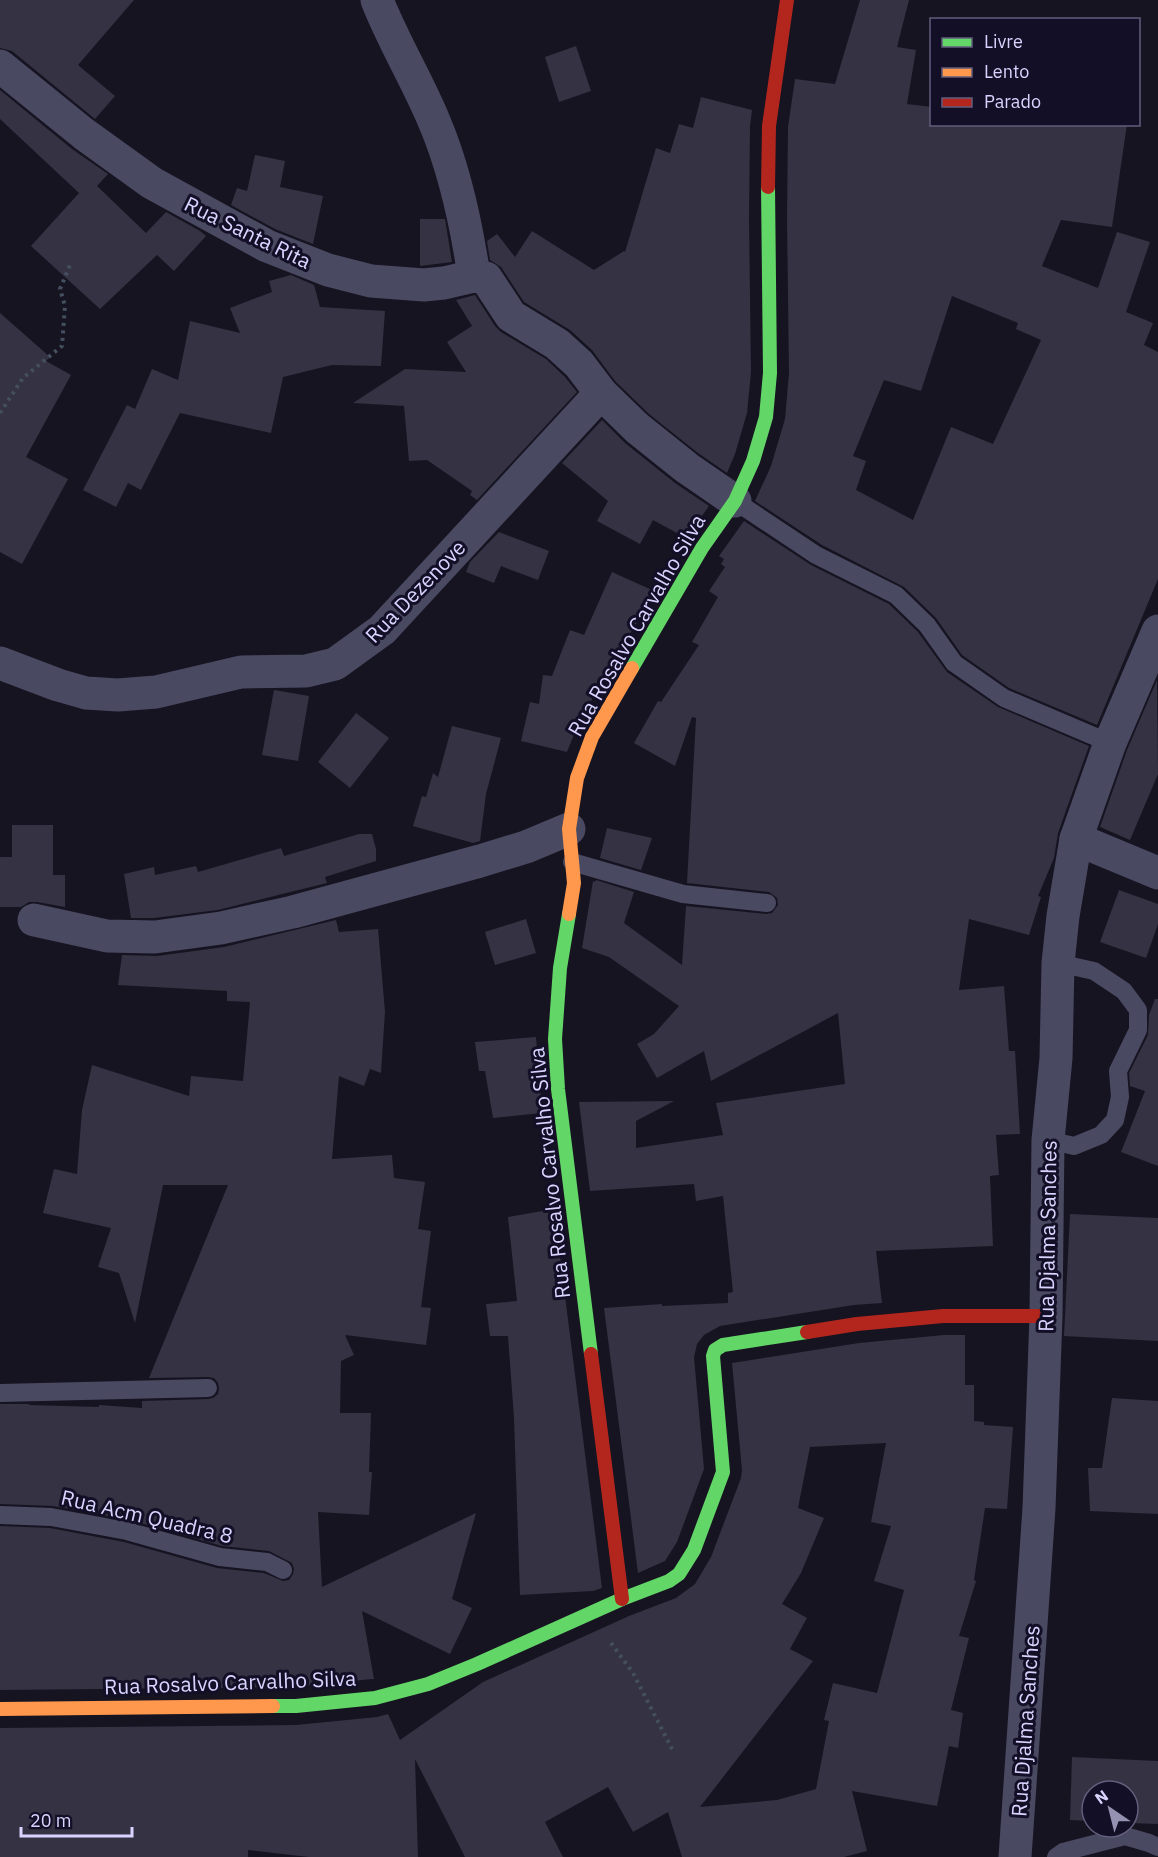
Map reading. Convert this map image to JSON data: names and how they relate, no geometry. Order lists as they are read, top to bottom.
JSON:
{
  "streets": {
    "street": [
      "Rua Santa Rita",
      "Rua Dezenove",
      "Rua Rosalvo Carvalho Silva",
      "Rua Djalma Sanches"
    ],
    "lane": ["Rua Acm Quadra 8"]
  },
  "crossings": [
    ["Rua Rosalvo Carvalho Silva", "Rua Djalma Sanches"]
  ],
  "legend": ["Livre", "Lento", "Parado"],
  "scale_bar": "20 m",
  "north": "top left"
}
